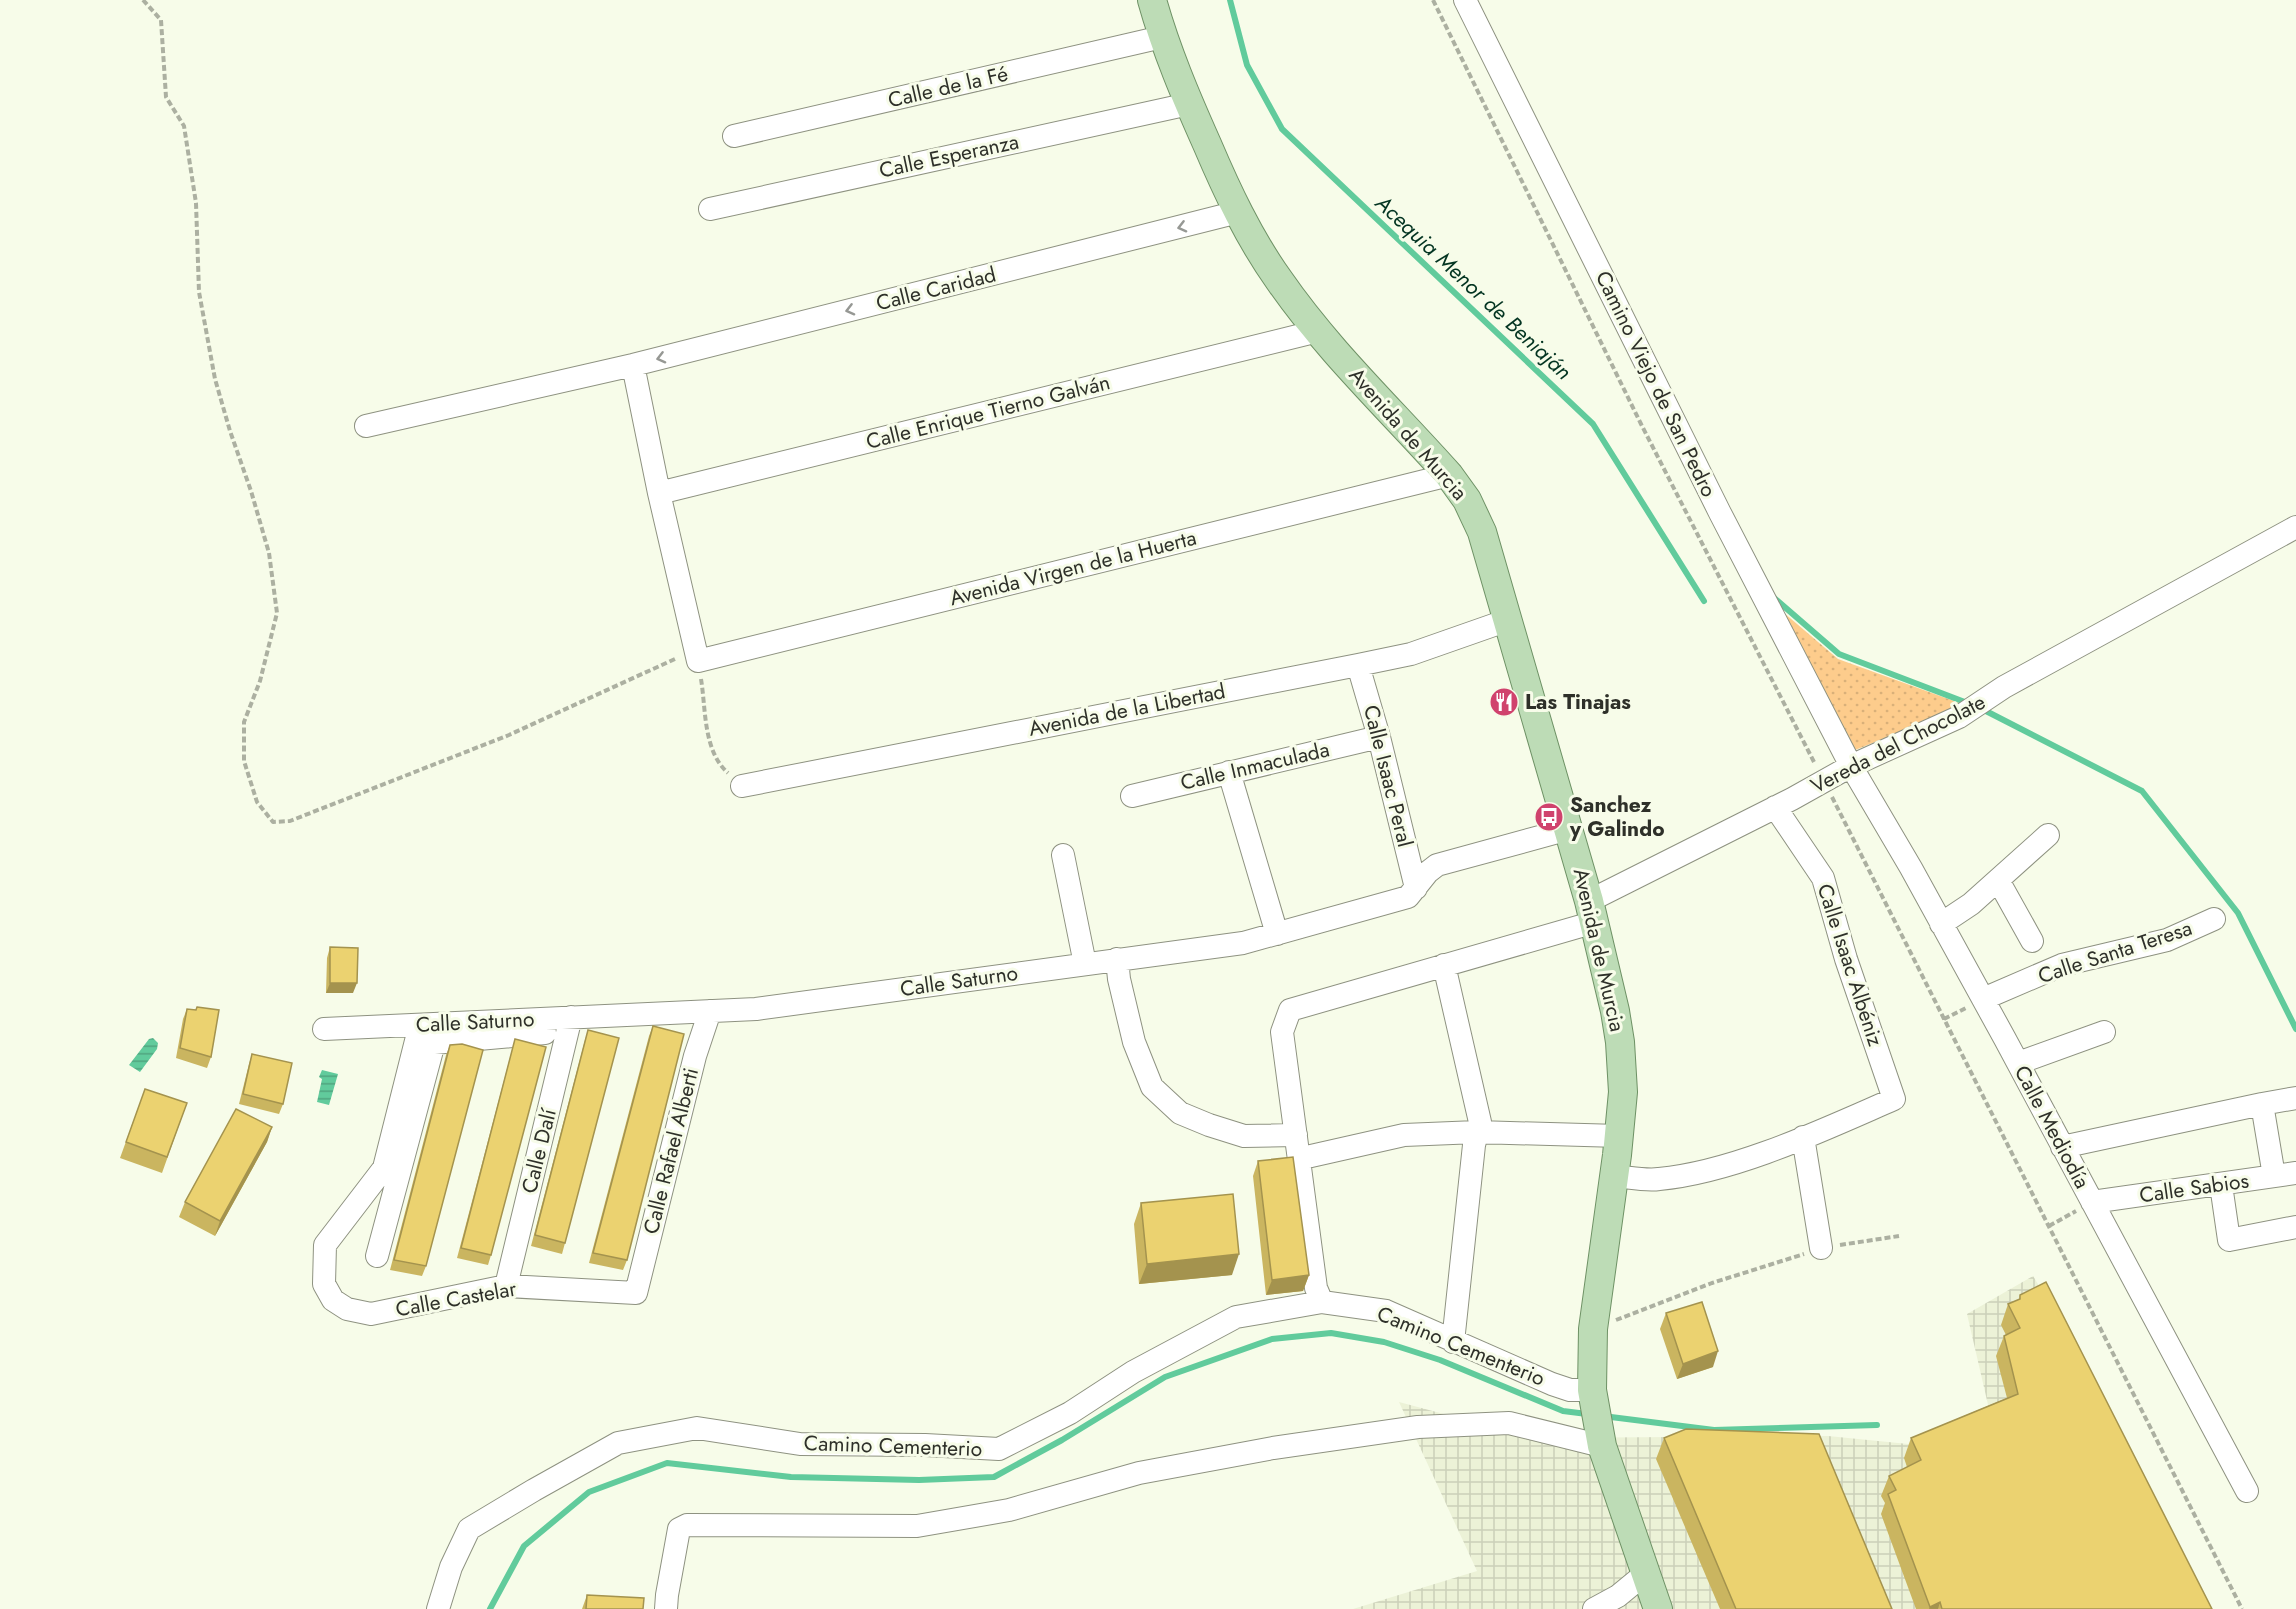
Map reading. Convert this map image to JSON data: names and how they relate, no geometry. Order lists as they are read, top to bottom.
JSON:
{
  "streets": {
    "main road": ["Avenida de Murcia"],
    "street": [
      "Calle de la Fé",
      "Calle Esperanza",
      "Calle Caridad",
      "Camino Viejo de San Pedro",
      "Calle Enrique Tierno Galván",
      "Avenida Virgen de la Huerta",
      "Avenida de la Libertad",
      "Vereda del Chocolate",
      "Calle Inmaculada",
      "Calle Isaac Peral",
      "Calle Santa Teresa",
      "Calle Isaac Albéniz",
      "Calle Saturno",
      "Calle Mediodía",
      "Calle Dalí",
      "Calle Rafael Alberti",
      "Calle Sabios",
      "Calle Castelar",
      "Camino Cementerio"
    ]
  },
  "crossings": [
    ["Calle de la Fé", "Avenida de Murcia"],
    ["Calle Esperanza", "Avenida de Murcia"],
    ["Calle Caridad", "Avenida de Murcia"],
    ["Camino Viejo de San Pedro", "Vereda del Chocolate"],
    ["Camino Viejo de San Pedro", "Calle Mediodía"],
    ["Calle Enrique Tierno Galván", "Avenida de Murcia"],
    ["Avenida de Murcia", "Avenida Virgen de la Huerta"],
    ["Avenida de Murcia", "Avenida de la Libertad"],
    ["Avenida de Murcia", "Vereda del Chocolate"],
    ["Avenida de Murcia", "Calle Saturno"],
    ["Avenida de Murcia", "Camino Cementerio"],
    ["Avenida de la Libertad", "Calle Isaac Peral"],
    ["Vereda del Chocolate", "Calle Isaac Albéniz"],
    ["Vereda del Chocolate", "Calle Mediodía"],
    ["Calle Inmaculada", "Calle Isaac Peral"],
    ["Calle Isaac Peral", "Calle Saturno"],
    ["Calle Santa Teresa", "Calle Mediodía"],
    ["Calle Saturno", "Calle Dalí"],
    ["Calle Saturno", "Calle Rafael Alberti"],
    ["Calle Saturno", "Calle Castelar"],
    ["Calle Mediodía", "Calle Sabios"],
    ["Calle Dalí", "Calle Castelar"],
    ["Calle Rafael Alberti", "Calle Castelar"]
  ],
  "one_way": ["Calle Caridad"],
  "water": ["Acequia Menor de Beniaján"],
  "places": {
    "restaurant": ["Las Tinajas"],
    "bus stop": ["Sanchez y Galindo"]
  }
}
